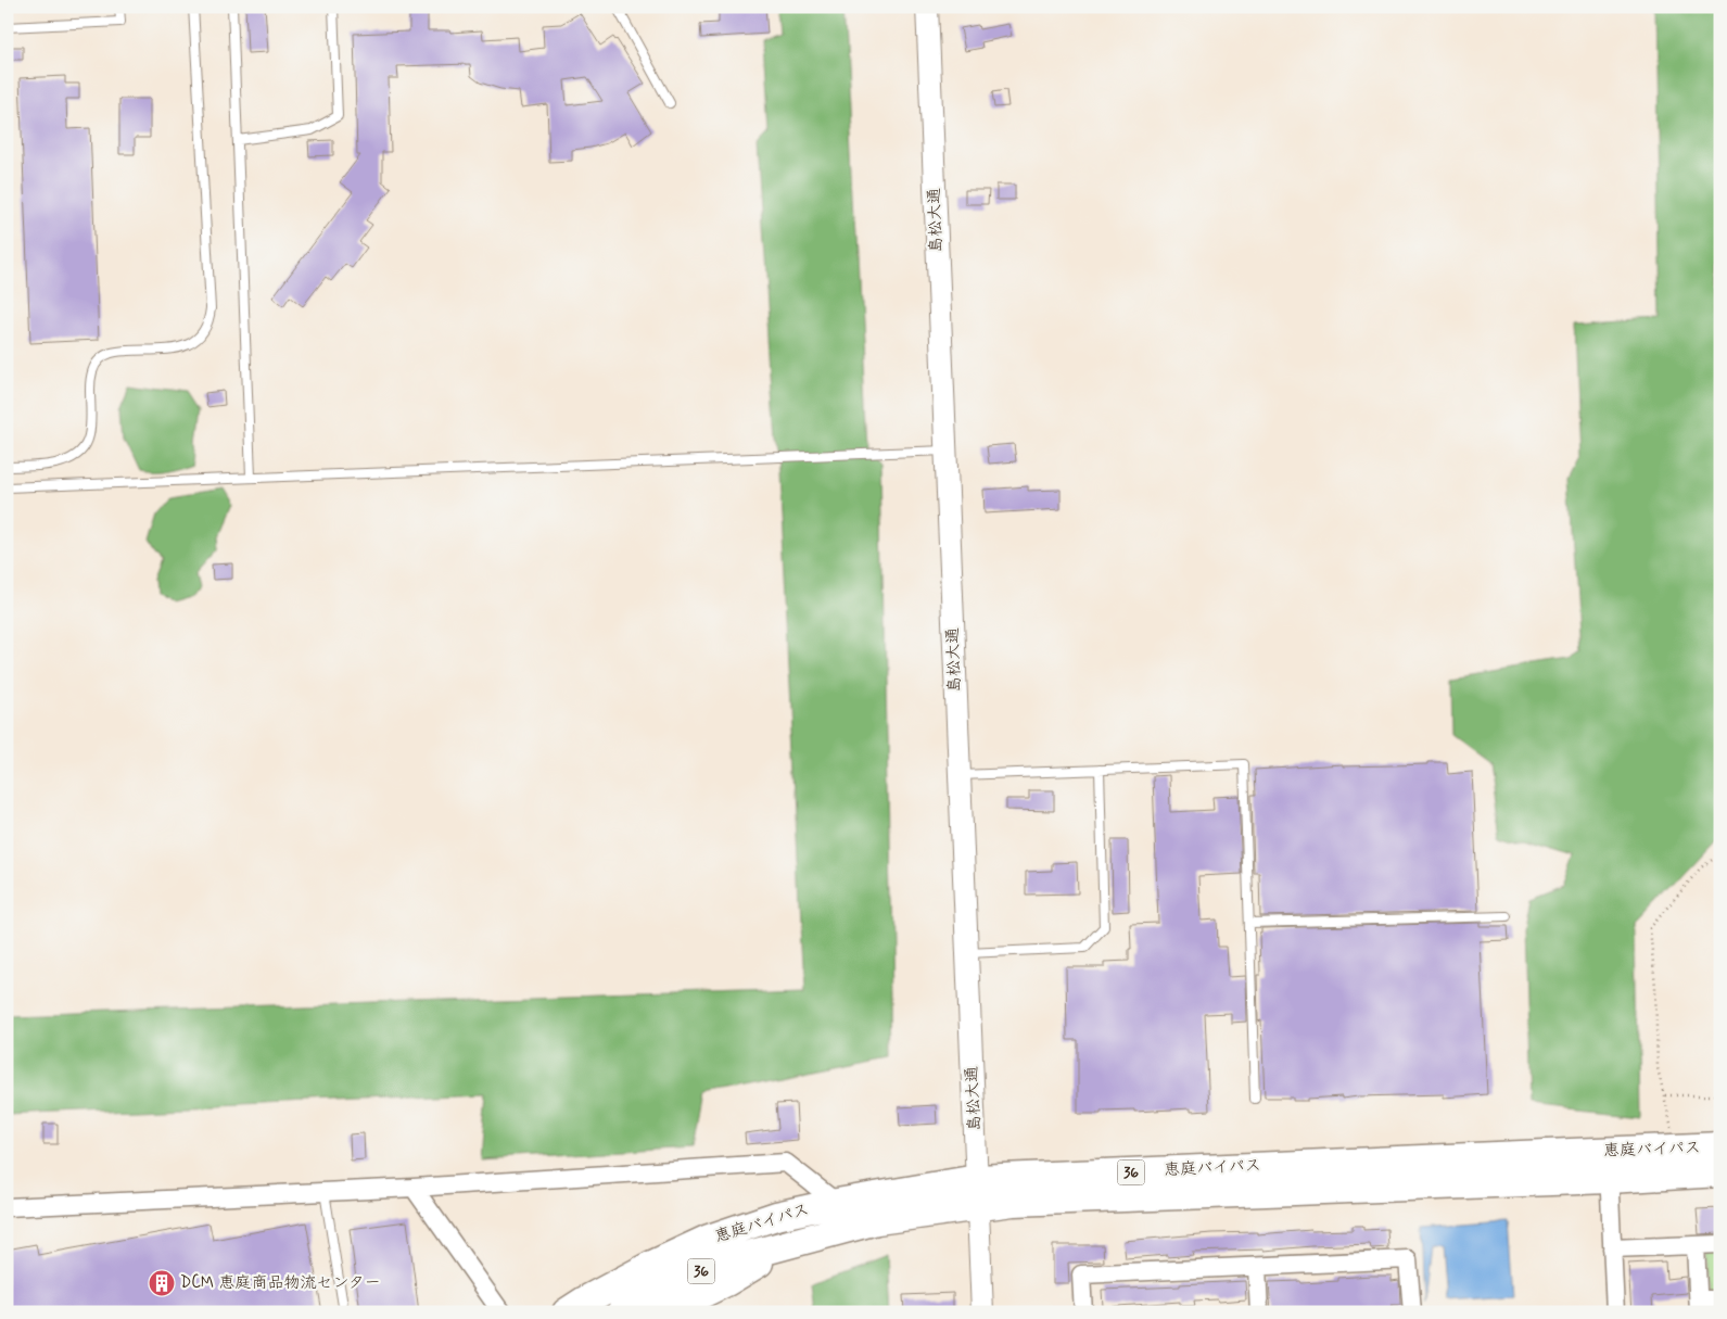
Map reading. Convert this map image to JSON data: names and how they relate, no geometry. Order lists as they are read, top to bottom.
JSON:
{
  "streets": {
    "highway": ["恵庭バイパス", "36"],
    "street": ["島松大通"]
  },
  "crossings": [
    ["島松大通", "恵庭バイパス"]
  ],
  "places": {
    "building": ["DCM 恵庭商品物流センター"]
  }
}
